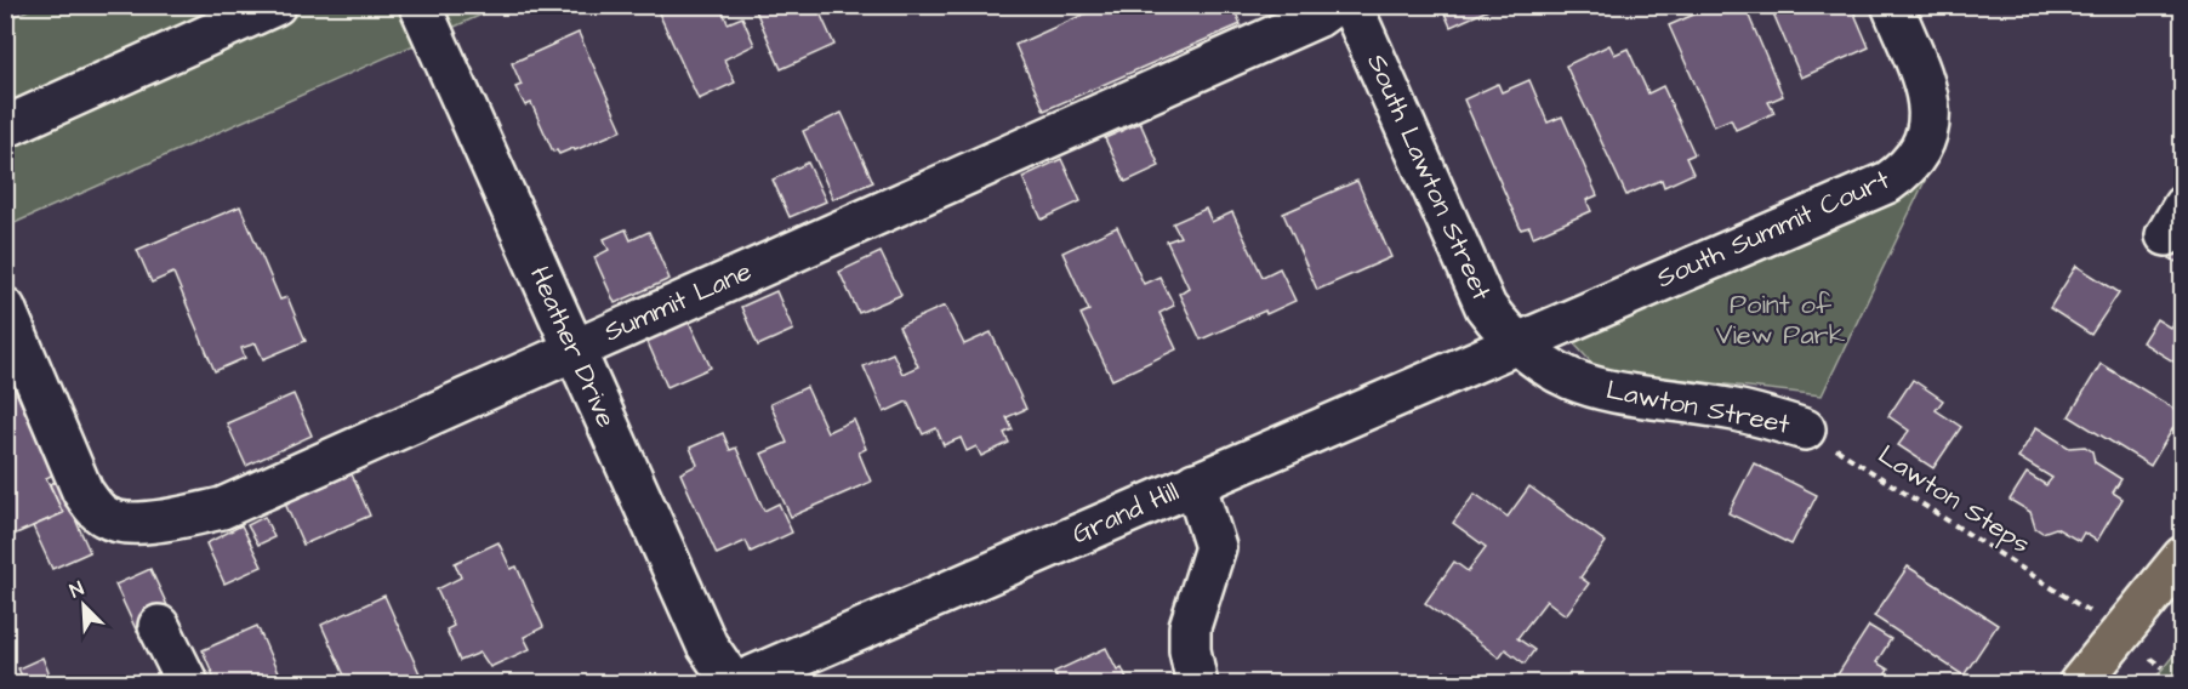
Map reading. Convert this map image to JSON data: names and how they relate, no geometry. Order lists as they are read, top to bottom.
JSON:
{
  "streets": {
    "street": [
      "South Lawton Street",
      "South Summit Court",
      "Summit Lane",
      "Heather Drive",
      "Lawton Street",
      "Grand Hill"
    ],
    "path": ["Lawton Steps"]
  },
  "crossings": [
    ["South Lawton Street", "South Summit Court"],
    ["South Lawton Street", "Lawton Street"],
    ["South Lawton Street", "Grand Hill"],
    ["South Summit Court", "Lawton Street"],
    ["South Summit Court", "Grand Hill"],
    ["Summit Lane", "Heather Drive"],
    ["Heather Drive", "Grand Hill"],
    ["Lawton Street", "Lawton Steps"],
    ["Lawton Street", "Grand Hill"]
  ],
  "parks": ["Point of View Park"],
  "north": "top left"
}
